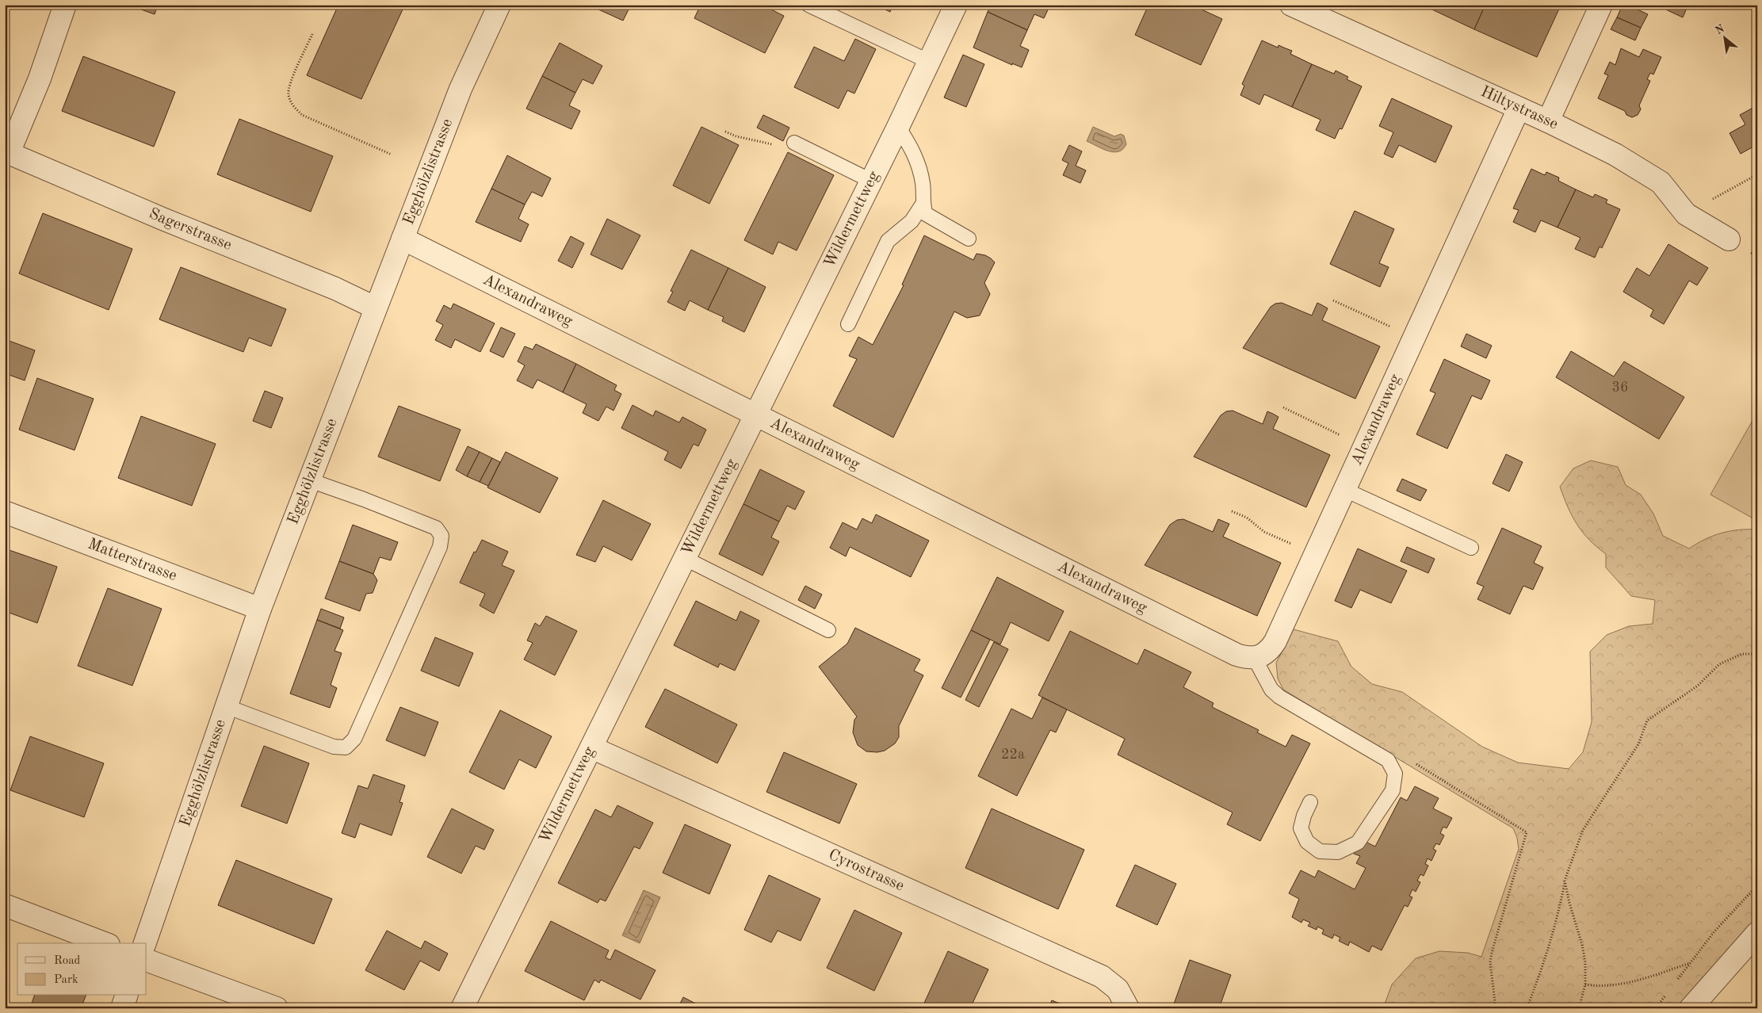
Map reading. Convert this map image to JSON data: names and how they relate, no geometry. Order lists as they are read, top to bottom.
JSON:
{
  "streets": {
    "street": [
      "Hiltystrasse",
      "Egghölzlistrasse",
      "Wildermettweg",
      "Sagerstrasse",
      "Alexandraweg",
      "Matterstrasse",
      "Cyrostrasse"
    ]
  },
  "crossings": [
    ["Hiltystrasse", "Alexandraweg"],
    ["Egghölzlistrasse", "Sagerstrasse"],
    ["Egghölzlistrasse", "Alexandraweg"],
    ["Egghölzlistrasse", "Matterstrasse"],
    ["Wildermettweg", "Alexandraweg"],
    ["Wildermettweg", "Cyrostrasse"]
  ],
  "house_numbers": ["36", "22a"],
  "legend": ["Road", "Park"],
  "north": "top left"
}
